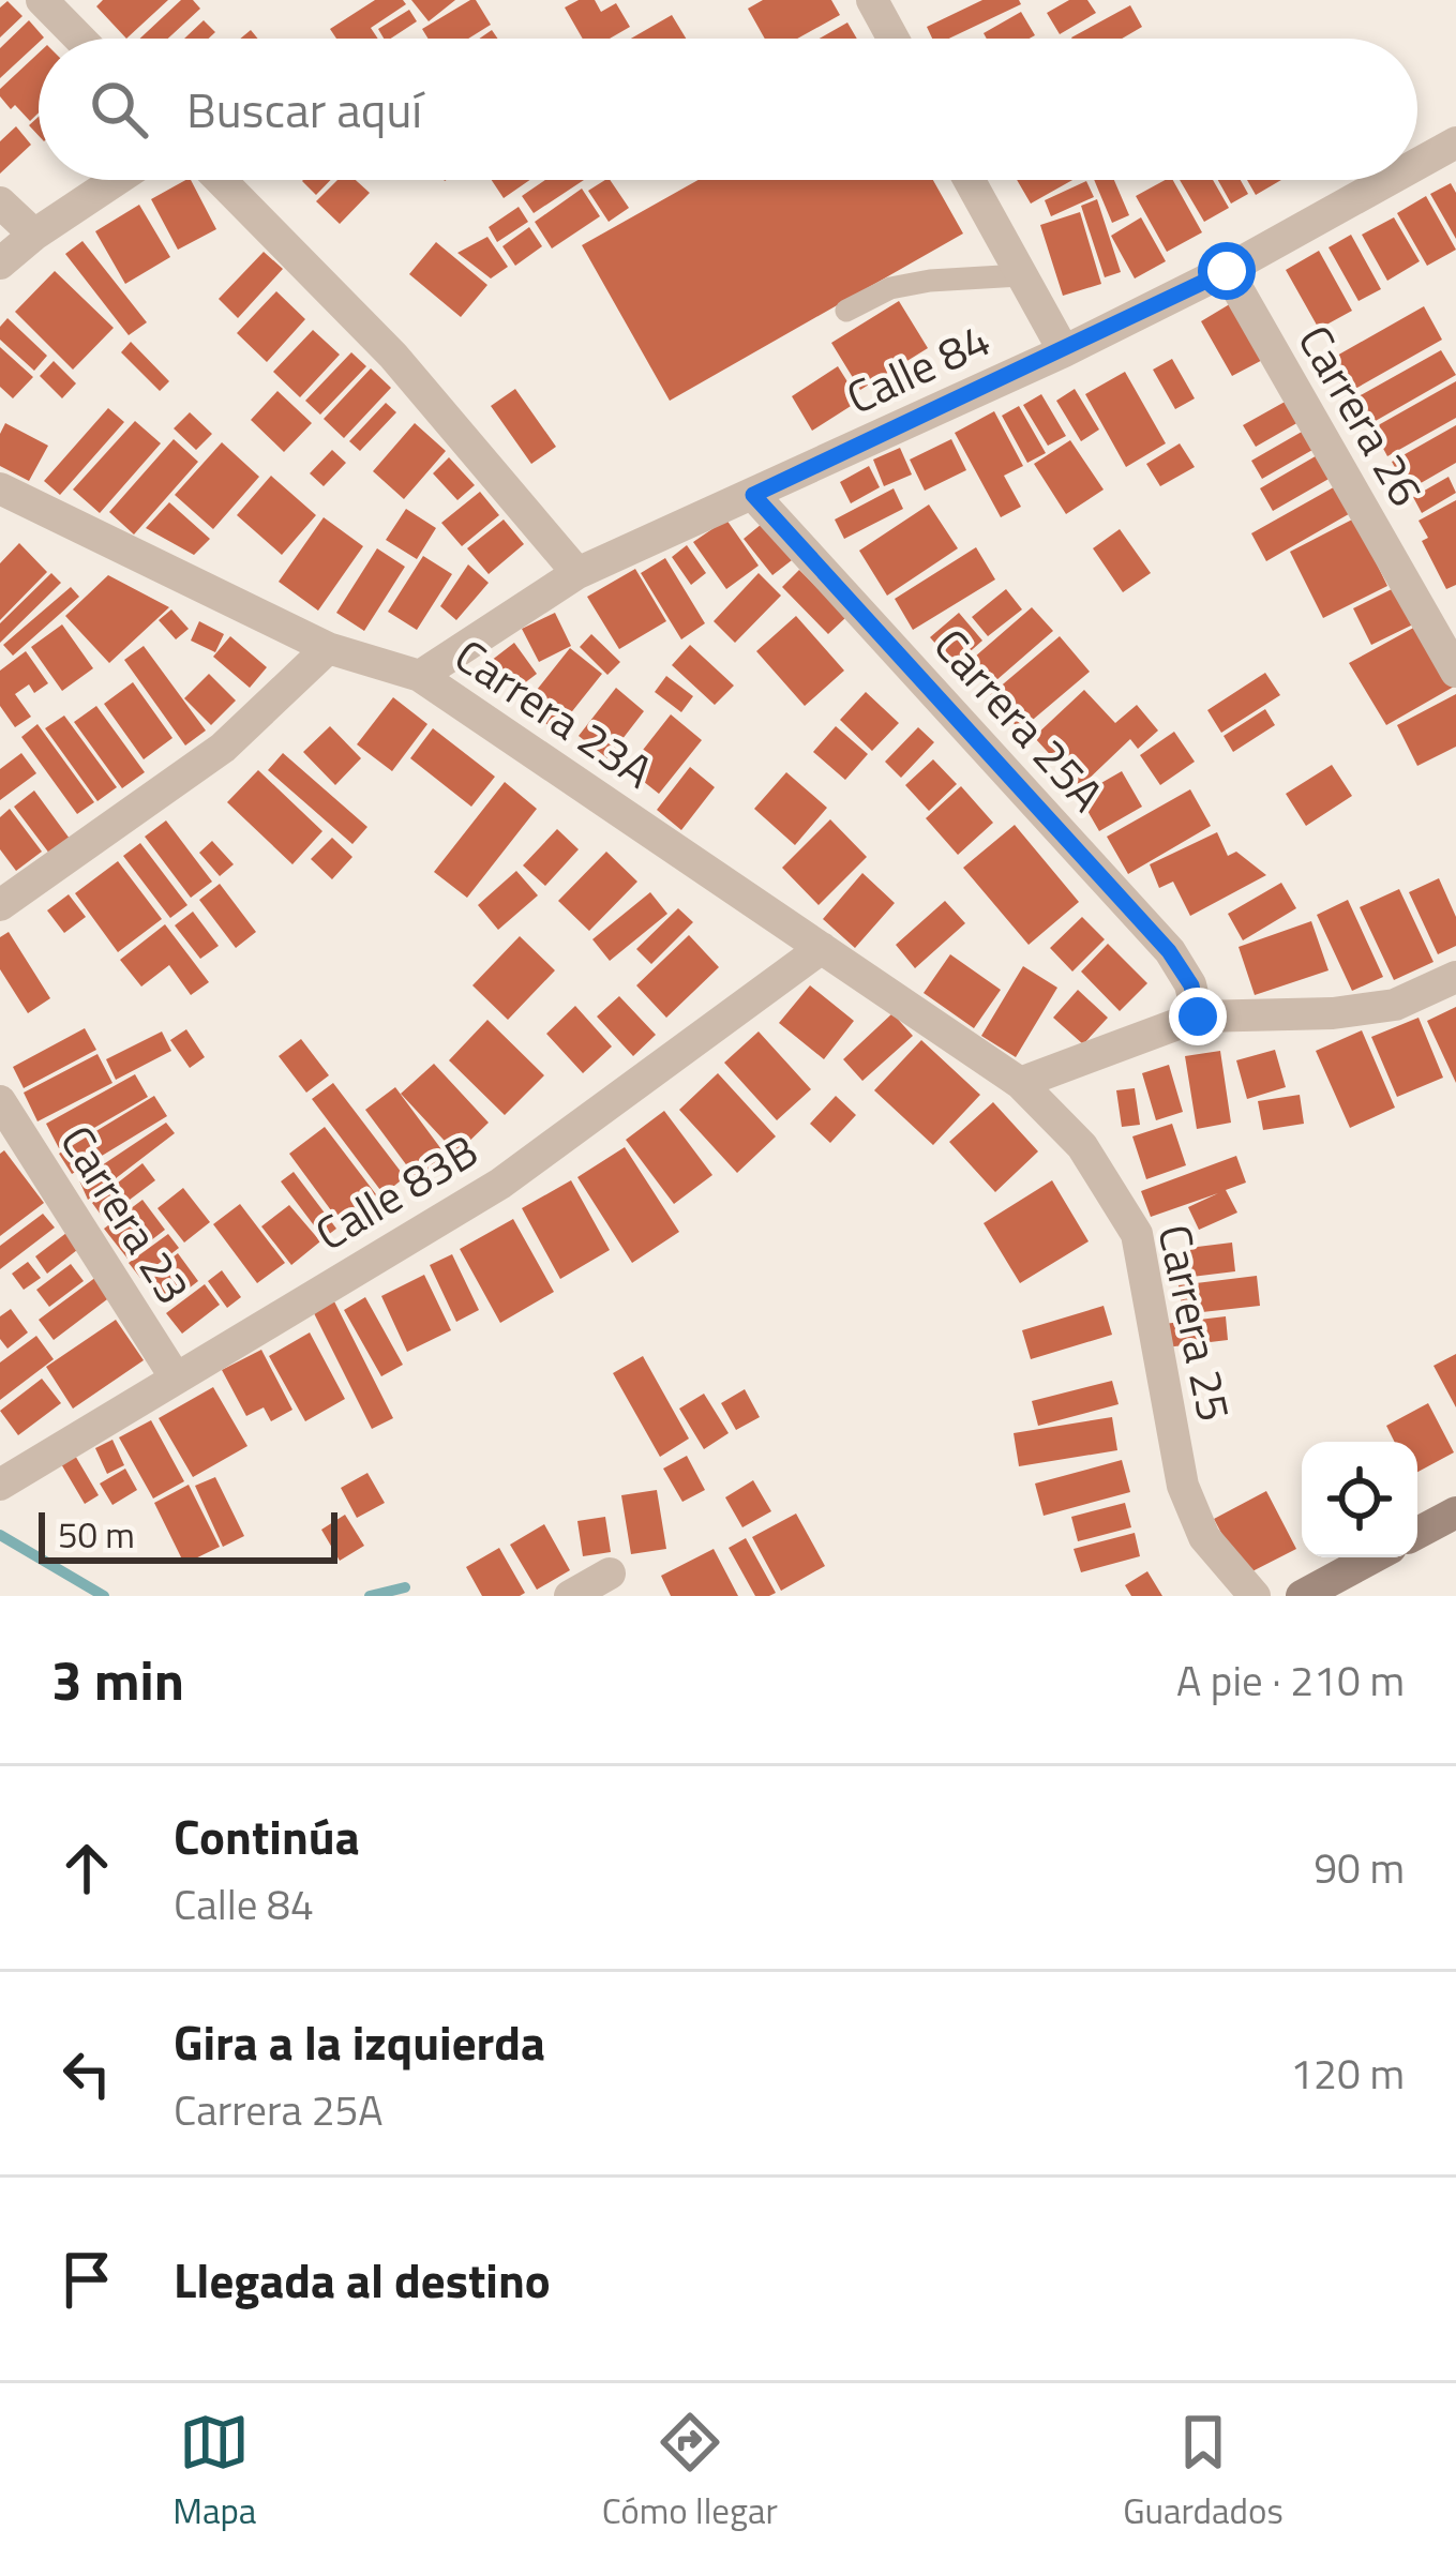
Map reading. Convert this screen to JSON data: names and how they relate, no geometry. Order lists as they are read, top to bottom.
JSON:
{
  "streets": {
    "street": [
      "Calle 84",
      "Carrera 26",
      "Carrera 23A",
      "Carrera 25A",
      "Calle 83B",
      "Carrera 23",
      "Carrera 25"
    ]
  },
  "crossings": [
    ["Calle 84", "Carrera 26"],
    ["Calle 84", "Carrera 23A"],
    ["Calle 84", "Carrera 25A"],
    ["Carrera 23A", "Calle 83B"],
    ["Carrera 23A", "Carrera 25"],
    ["Calle 83B", "Carrera 23"]
  ],
  "scale_bar": "50 m",
  "page": {
    "search": "Buscar aquí",
    "scale": "50 m",
    "heading": ["3 min", "A pie · 210 m"],
    "list": [
      ["Continúa", "Calle 84", "90 m"],
      ["Gira a la izquierda", "Carrera 25A", "120 m"],
      "Llegada al destino"
    ],
    "nav": ["Mapa", "Cómo llegar", "Guardados"]
  }
}
